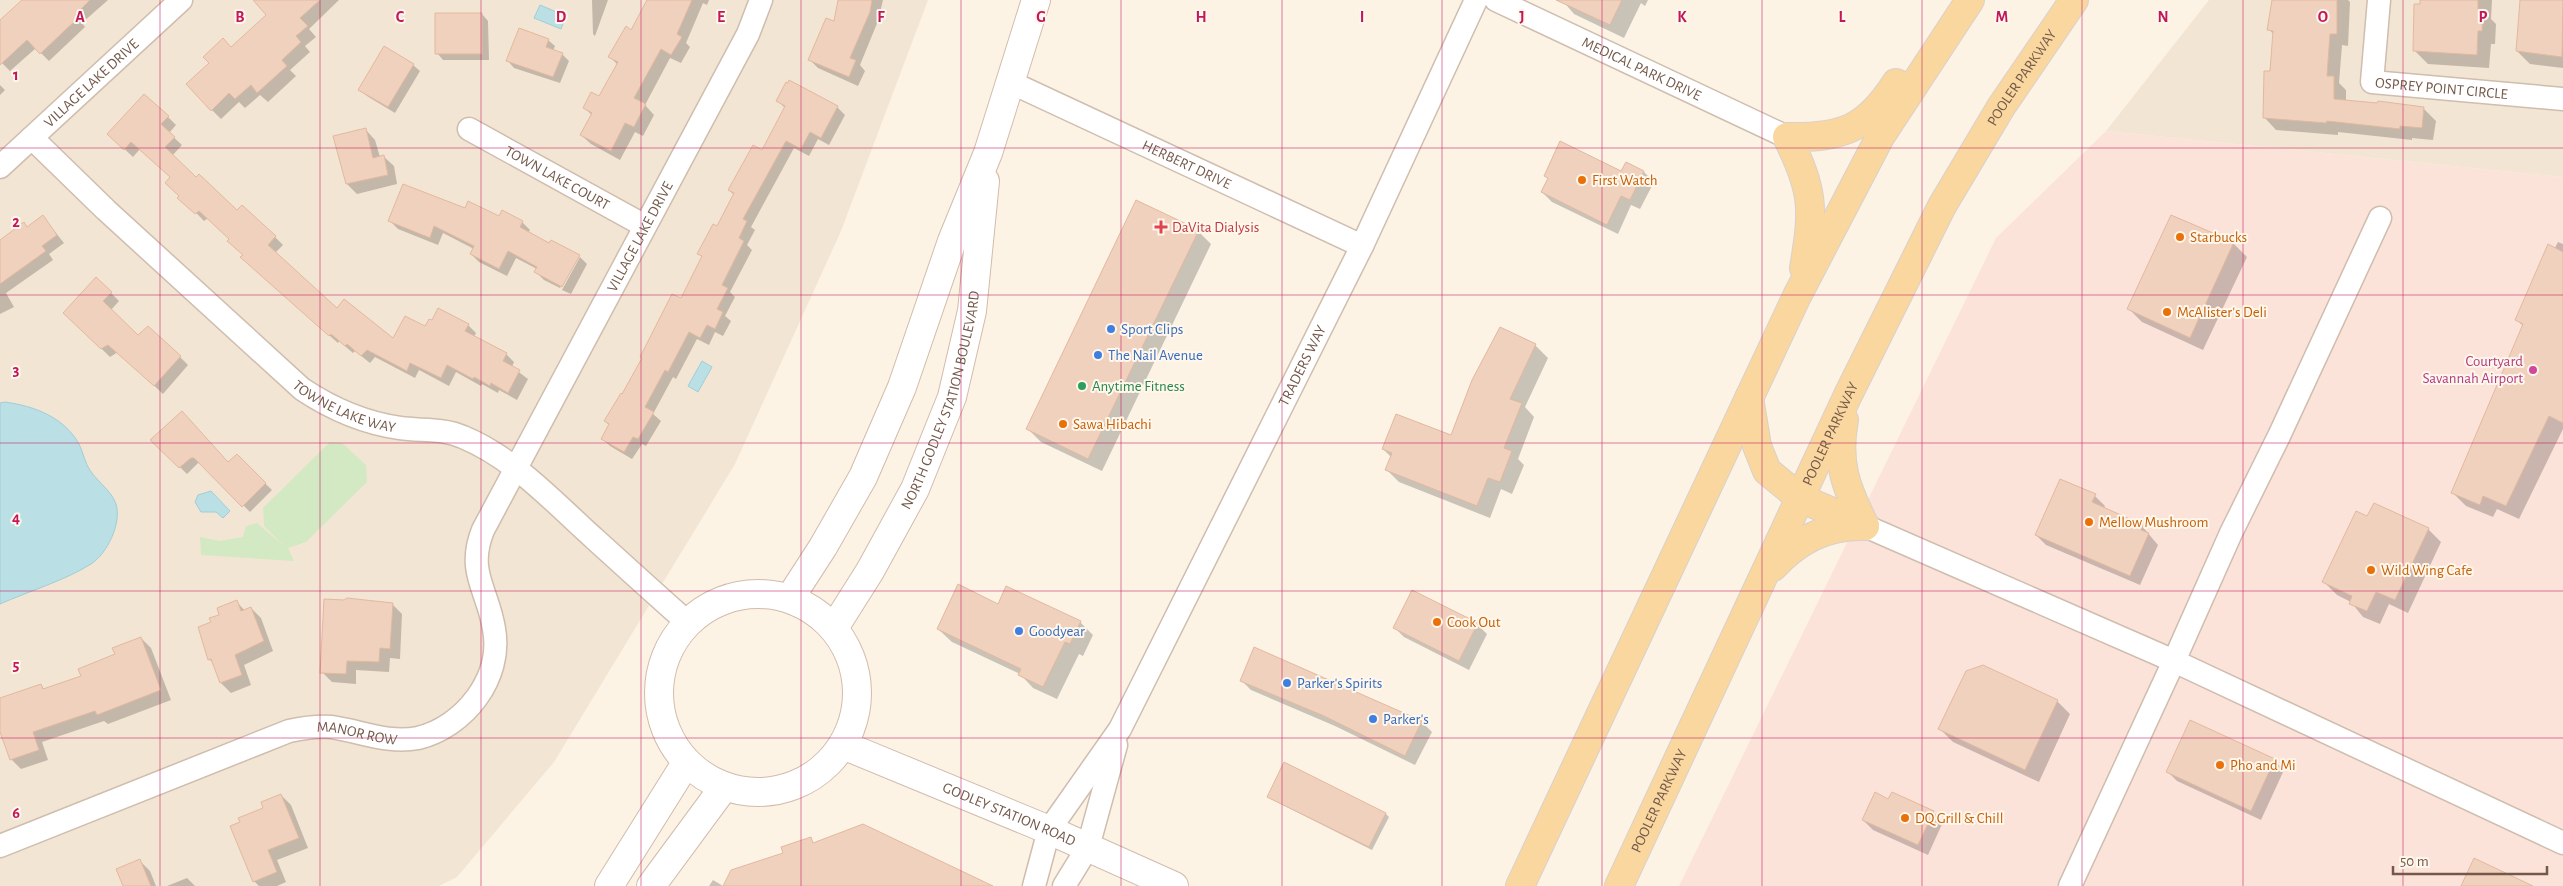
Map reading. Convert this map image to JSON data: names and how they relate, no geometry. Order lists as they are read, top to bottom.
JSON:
{
  "streets": {
    "main road": ["POOLER PARKWAY"],
    "street": [
      "MEDICAL PARK DRIVE",
      "VILLAGE LAKE DRIVE",
      "OSPREY POINT CIRCLE",
      "HERBERT DRIVE",
      "TOWN LAKE COURT",
      "TRADERS WAY",
      "NORTH GODLEY STATION BOULEVARD",
      "TOWNE LAKE WAY",
      "MANOR ROW",
      "GODLEY STATION ROAD"
    ]
  },
  "crossings": [
    ["VILLAGE LAKE DRIVE", "TOWN LAKE COURT"],
    ["VILLAGE LAKE DRIVE", "TOWNE LAKE WAY"],
    ["VILLAGE LAKE DRIVE", "MANOR ROW"],
    ["HERBERT DRIVE", "TRADERS WAY"],
    ["HERBERT DRIVE", "NORTH GODLEY STATION BOULEVARD"],
    ["TRADERS WAY", "GODLEY STATION ROAD"],
    ["TOWNE LAKE WAY", "MANOR ROW"]
  ],
  "places": {
    "other": [
      "First Watch",
      "Starbucks",
      "McAlister's Deli",
      "Sport Clips",
      "The Nail Avenue",
      "Courtyard Savannah Airport",
      "Anytime Fitness",
      "Sawa Hibachi",
      "Mellow Mushroom",
      "Wild Wing Cafe",
      "Cook Out",
      "Goodyear",
      "Parker's Spirits",
      "Parker's",
      "Pho and Mi",
      "DQ Grill & Chill"
    ],
    "health": ["DaVita Dialysis"]
  },
  "scale_bar": "50 m",
  "grid": {
    "columns": [
      "A",
      "B",
      "C",
      "D",
      "E",
      "F",
      "G",
      "H",
      "I",
      "J",
      "K",
      "L",
      "M",
      "N",
      "O",
      "P"
    ],
    "rows": [
      "1",
      "2",
      "3",
      "4",
      "5",
      "6"
    ]
  }
}
